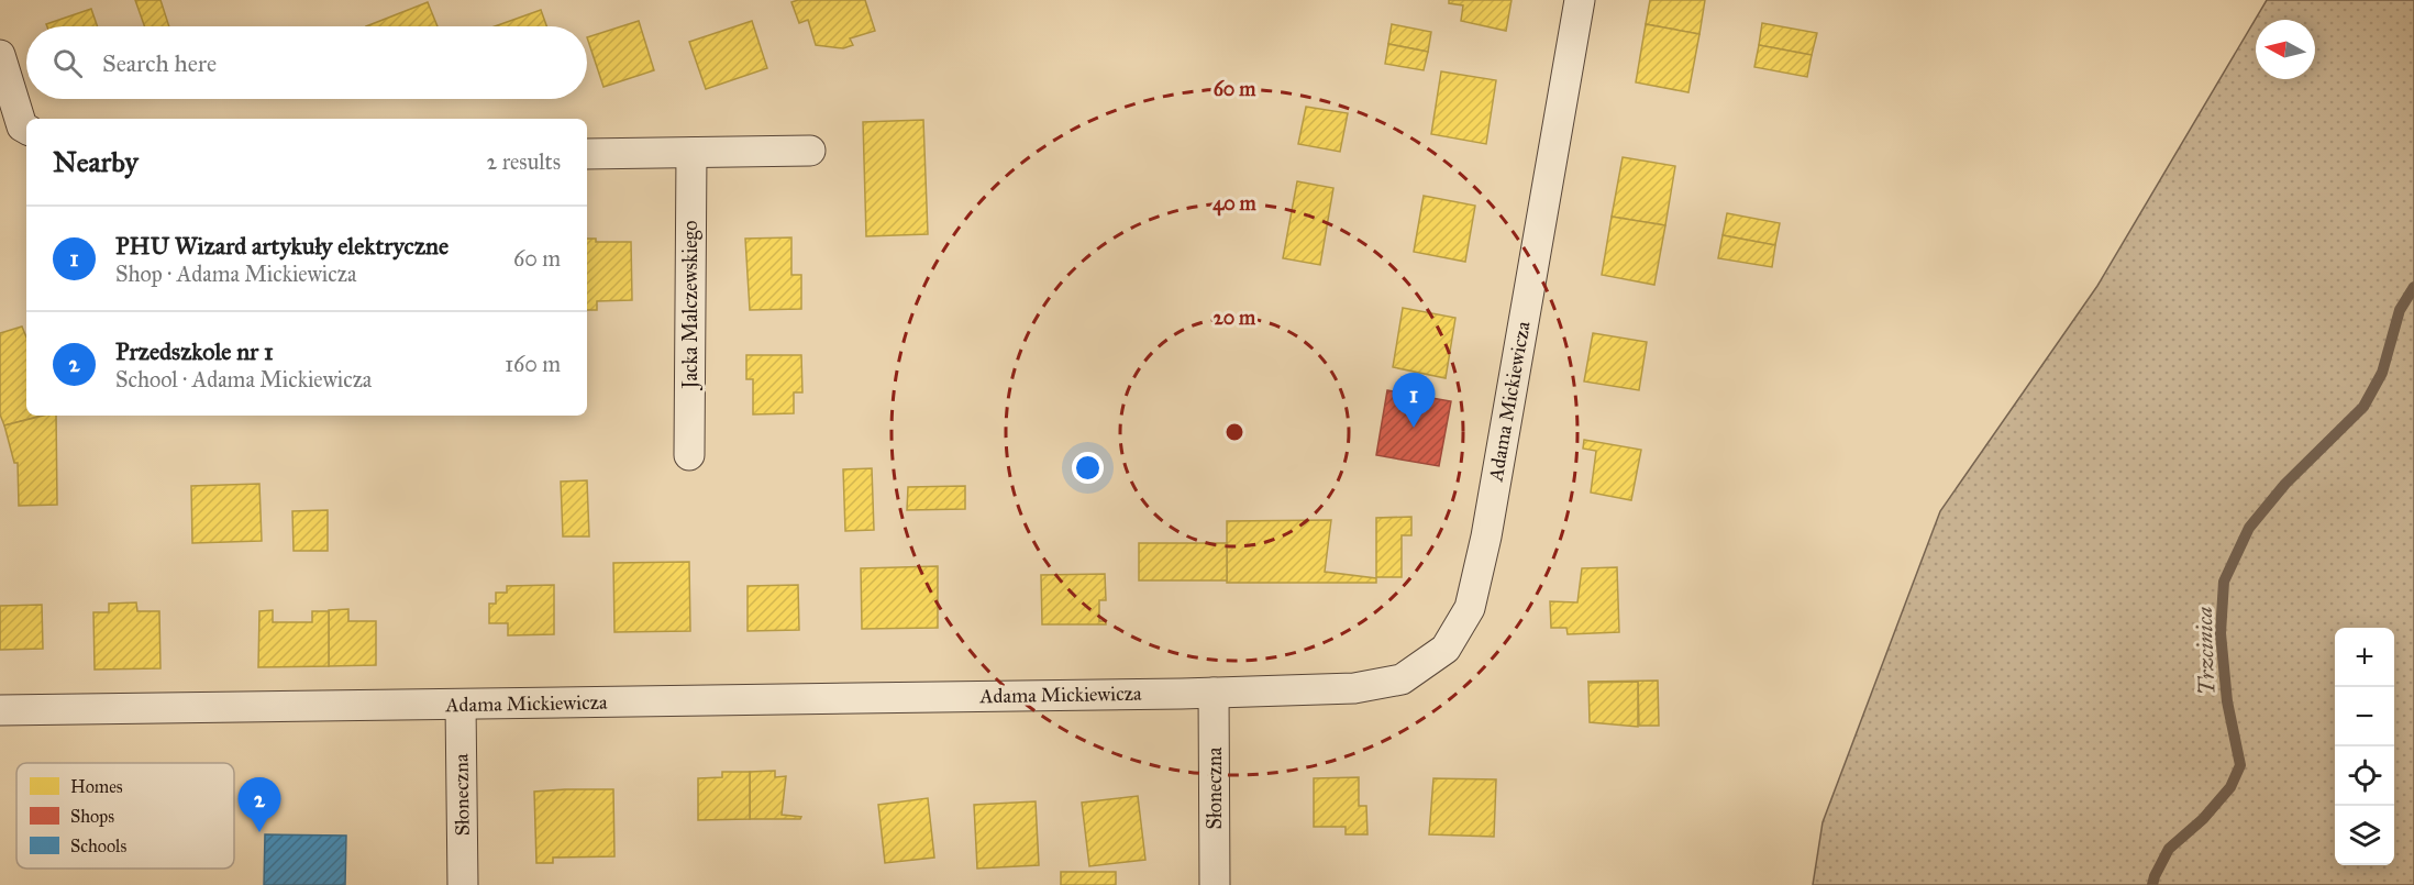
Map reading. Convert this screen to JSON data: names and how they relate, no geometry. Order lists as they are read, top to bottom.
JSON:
{
  "streets": {
    "street": ["Jacka Malczewskiego", "Adama Mickiewicza", "Słoneczna"]
  },
  "crossings": [
    ["Adama Mickiewicza", "Słoneczna"]
  ],
  "water": ["Trzcinica"],
  "legend": ["Homes", "Shops", "Schools"],
  "north": "left",
  "page": {
    "search": "Search here",
    "heading": ["Nearby", "2 results"],
    "list": [
      {
        "mark": "1",
        "name": "PHU Wizard artykuły elektryczne",
        "note": "Shop · Adama Mickiewicza",
        "value": "60 m"
      },
      {
        "mark": "2",
        "name": "Przedszkole nr 1",
        "note": "School · Adama Mickiewicza",
        "value": "160 m"
      }
    ],
    "pins": ["1", "2"],
    "map_buttons": ["+", "−"]
  },
  "rings": ["60 m", "40 m", "20 m"]
}
